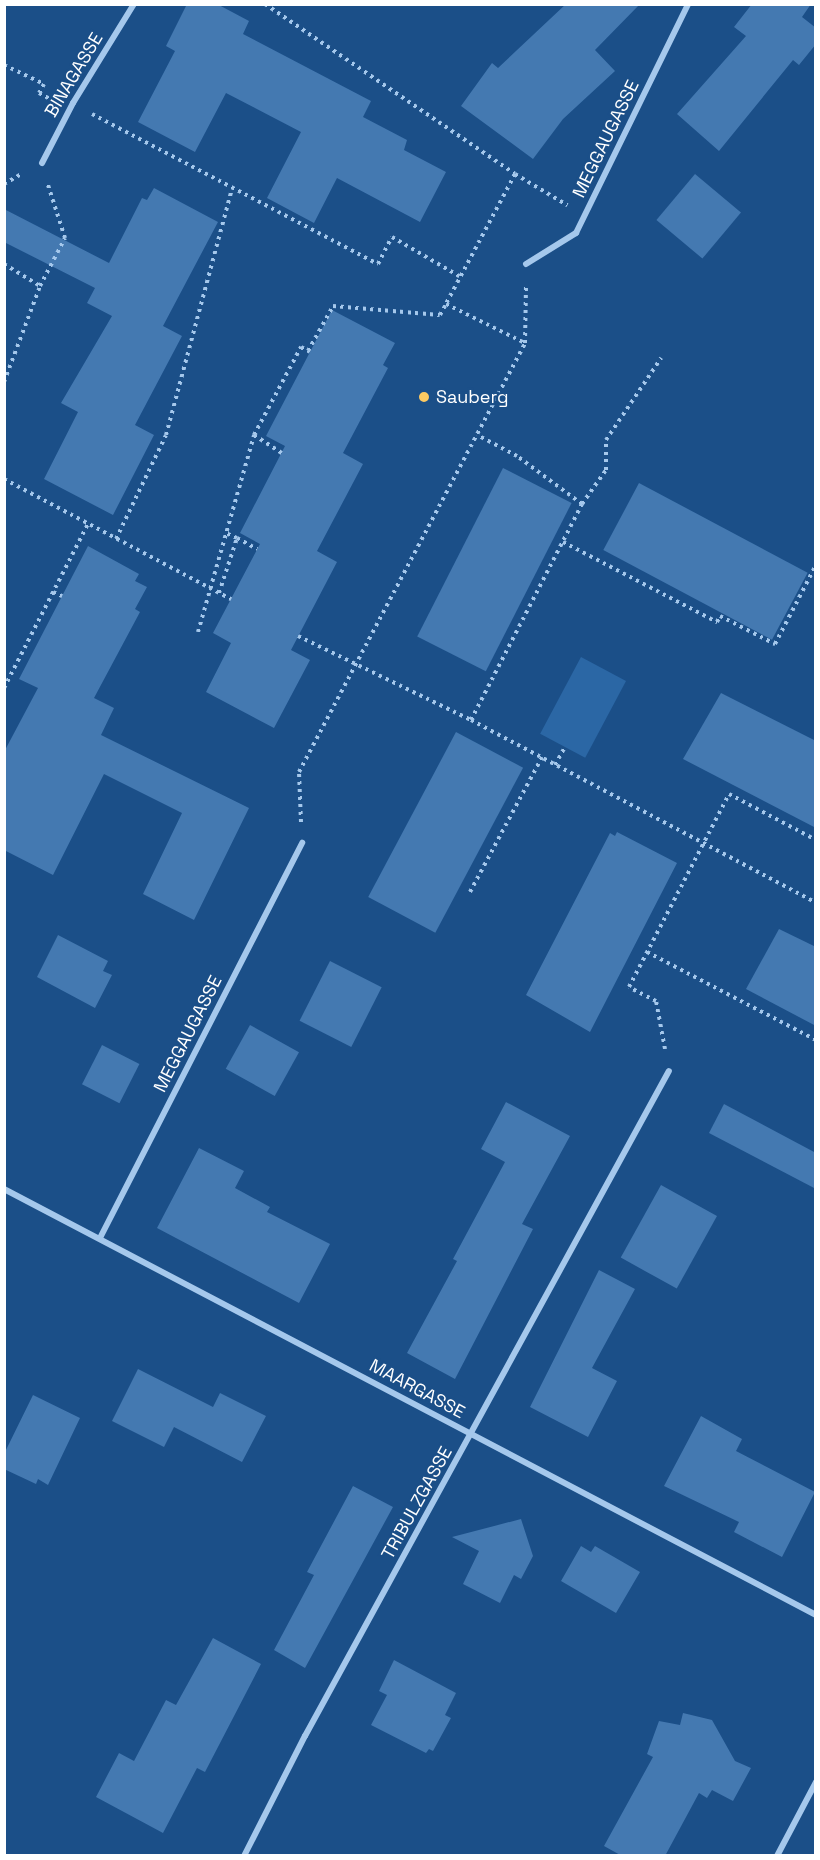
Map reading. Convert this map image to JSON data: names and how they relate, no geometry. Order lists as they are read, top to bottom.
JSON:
{
  "streets": {
    "street": [
      "BINAGASSE",
      "MEGGAUGASSE",
      "MAARGASSE",
      "TRIBULZGASSE"
    ]
  },
  "crossings": [
    ["MEGGAUGASSE", "MAARGASSE"],
    ["MAARGASSE", "TRIBULZGASSE"]
  ],
  "places": ["Sauberg"]
}
